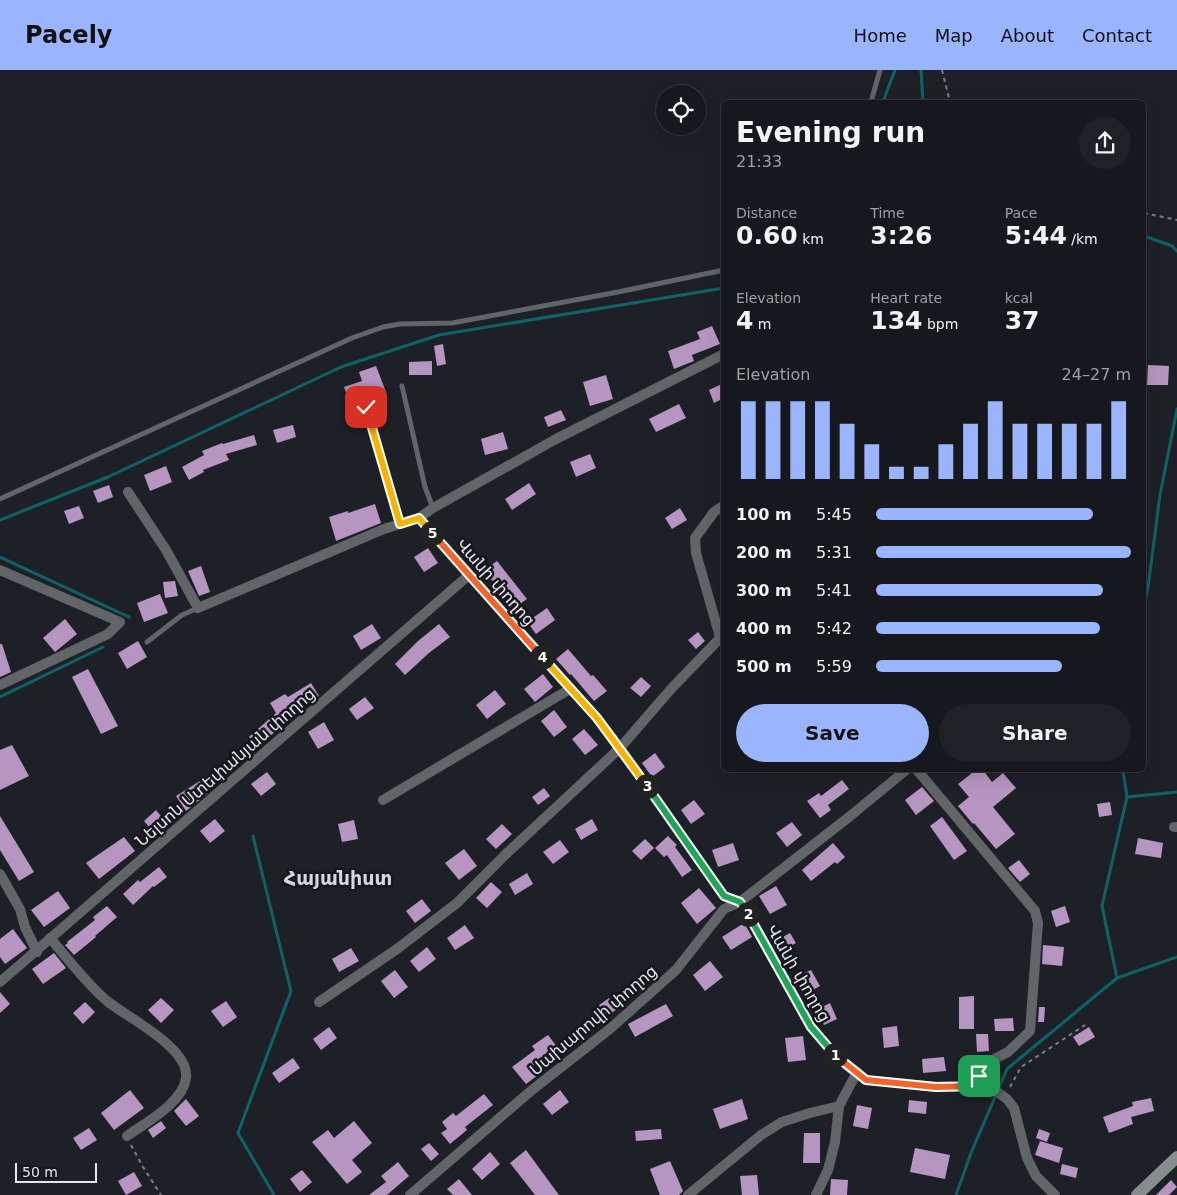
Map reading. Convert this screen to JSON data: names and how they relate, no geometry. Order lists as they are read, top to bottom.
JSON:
{
  "streets": {
    "street": ["Վանի փողոց", "Նելսոն Ստեփանյան փողոց", "Սախարովի փողոց"]
  },
  "crossings": [
    ["Վանի փողոց", "Նելսոն Ստեփանյան փողոց"],
    ["Վանի փողոց", "Սախարովի փողոց"]
  ],
  "districts": ["Հայանիստ"],
  "scale_bar": "50 m",
  "page": {
    "header": "Pacely",
    "nav": [
      "Home",
      "Map",
      "About",
      "Contact"
    ],
    "heading": ["Evening run", "21:33"],
    "stats": [
      ["Distance", "0.60 km"],
      ["Time", "3:26"],
      ["Pace", "5:44 /km"],
      ["Elevation", "4 m"],
      ["Heart rate", "134 bpm"],
      ["kcal", "37"]
    ],
    "chart": ["Elevation", "24–27 m"],
    "list": [
      {
        "name": "100 m",
        "note": "5:45"
      },
      {
        "name": "200 m",
        "note": "5:31"
      },
      {
        "name": "300 m",
        "note": "5:41"
      },
      {
        "name": "400 m",
        "note": "5:42"
      },
      {
        "name": "500 m",
        "note": "5:59"
      }
    ],
    "pins": [
      "5",
      "4",
      "3",
      "2",
      "1"
    ],
    "buttons": ["Save", "Share"],
    "scale": "50 m"
  }
}
